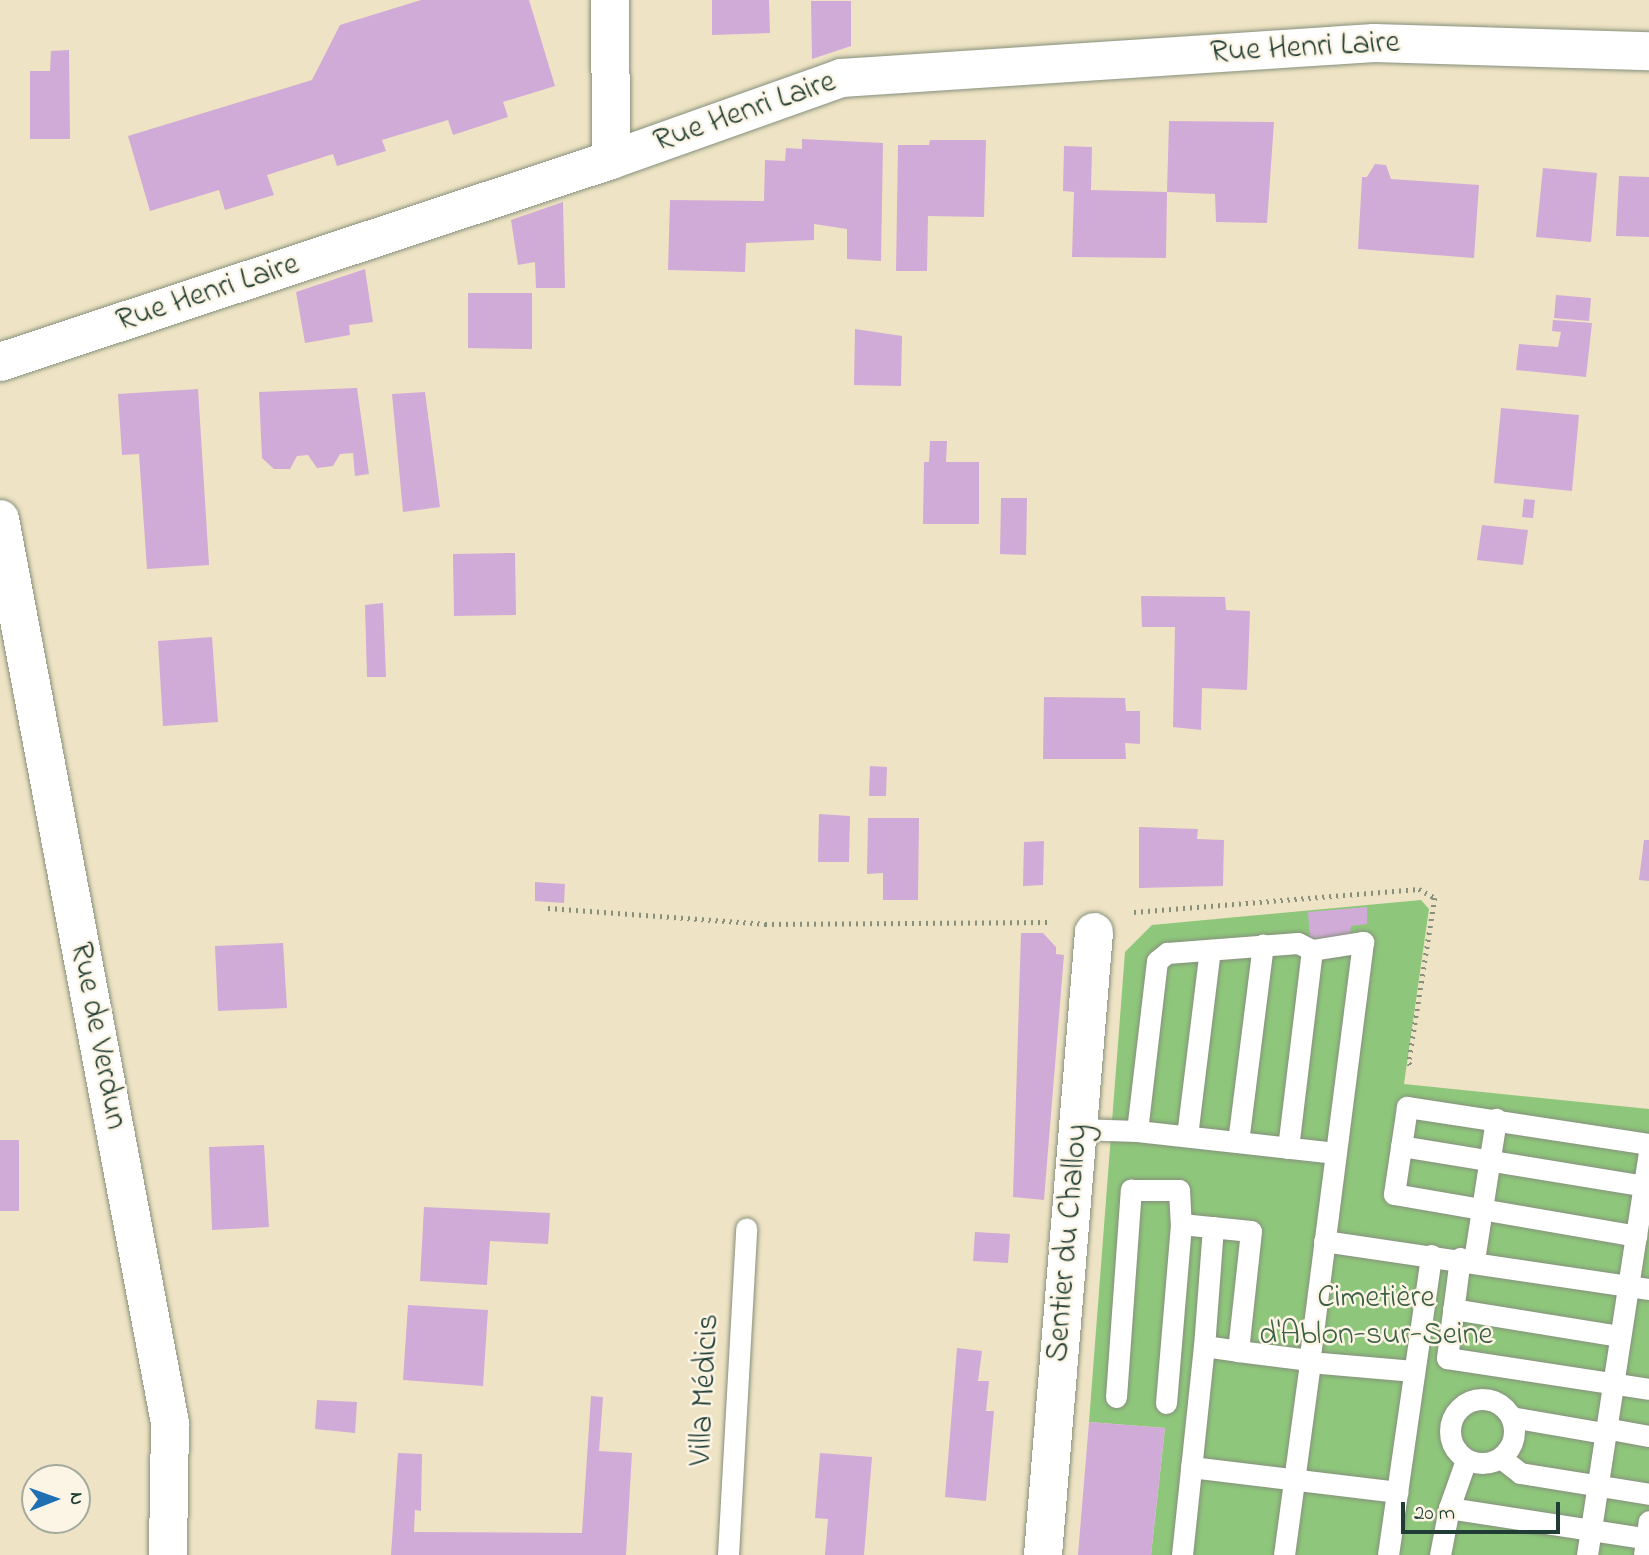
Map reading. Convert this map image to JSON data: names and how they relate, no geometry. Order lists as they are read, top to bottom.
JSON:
{
  "streets": {
    "street": ["Rue Henri Laire", "Rue de Verdun", "Sentier du Challoy"],
    "lane": ["Villa Médicis"]
  },
  "parks": ["Cimetière d'Ablon-sur-Seine"],
  "scale_bar": "20 m",
  "north": "right"
}
